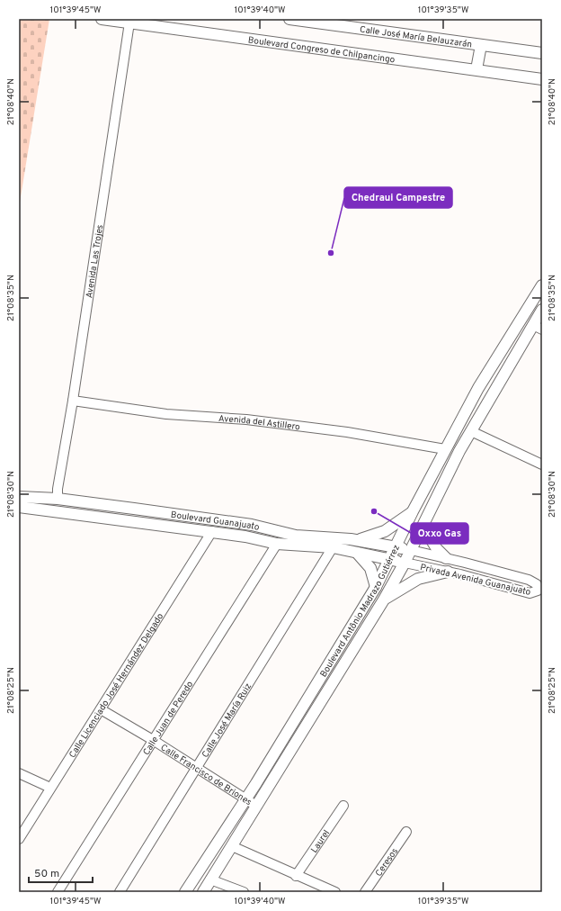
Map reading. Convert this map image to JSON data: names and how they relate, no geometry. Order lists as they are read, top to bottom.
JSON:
{
  "streets": {
    "street": [
      "Calle José María Belauzarán",
      "Boulevard Congreso de Chilpancingo",
      "Avenida Las Trojes",
      "Avenida del Astillero",
      "Boulevard Guanajuato",
      "Privada Avenida Guanajuato",
      "Boulevard Antônio Madrazo Gutiérrez",
      "Calle Licenciado José Hernández Delgado",
      "Calle Juan de Peredo",
      "Calle José María Ruiz",
      "Calle Francisco de Briones",
      "Laurel",
      "Ceresos"
    ]
  },
  "crossings": [
    ["Boulevard Congreso de Chilpancingo", "Avenida Las Trojes"],
    ["Avenida Las Trojes", "Avenida del Astillero"],
    ["Avenida Las Trojes", "Boulevard Guanajuato"],
    ["Avenida del Astillero", "Boulevard Antônio Madrazo Gutiérrez"],
    ["Boulevard Guanajuato", "Privada Avenida Guanajuato"],
    ["Boulevard Guanajuato", "Boulevard Antônio Madrazo Gutiérrez"],
    ["Boulevard Guanajuato", "Calle Licenciado José Hernández Delgado"],
    ["Boulevard Guanajuato", "Calle Juan de Peredo"],
    ["Boulevard Guanajuato", "Calle José María Ruiz"],
    ["Privada Avenida Guanajuato", "Boulevard Antônio Madrazo Gutiérrez"],
    ["Boulevard Antônio Madrazo Gutiérrez", "Calle Francisco de Briones"],
    ["Calle Licenciado José Hernández Delgado", "Calle Francisco de Briones"],
    ["Calle Juan de Peredo", "Calle Francisco de Briones"],
    ["Calle José María Ruiz", "Calle Francisco de Briones"]
  ],
  "places": ["Chedraui Campestre", "Oxxo Gas"],
  "scale_bar": "50 m",
  "coordinates": [
    "101°39'45\"W",
    "101°39'40\"W",
    "101°39'35\"W",
    "21°08'40\"N",
    "21°08'35\"N",
    "21°08'30\"N",
    "21°08'25\"N"
  ]
}
